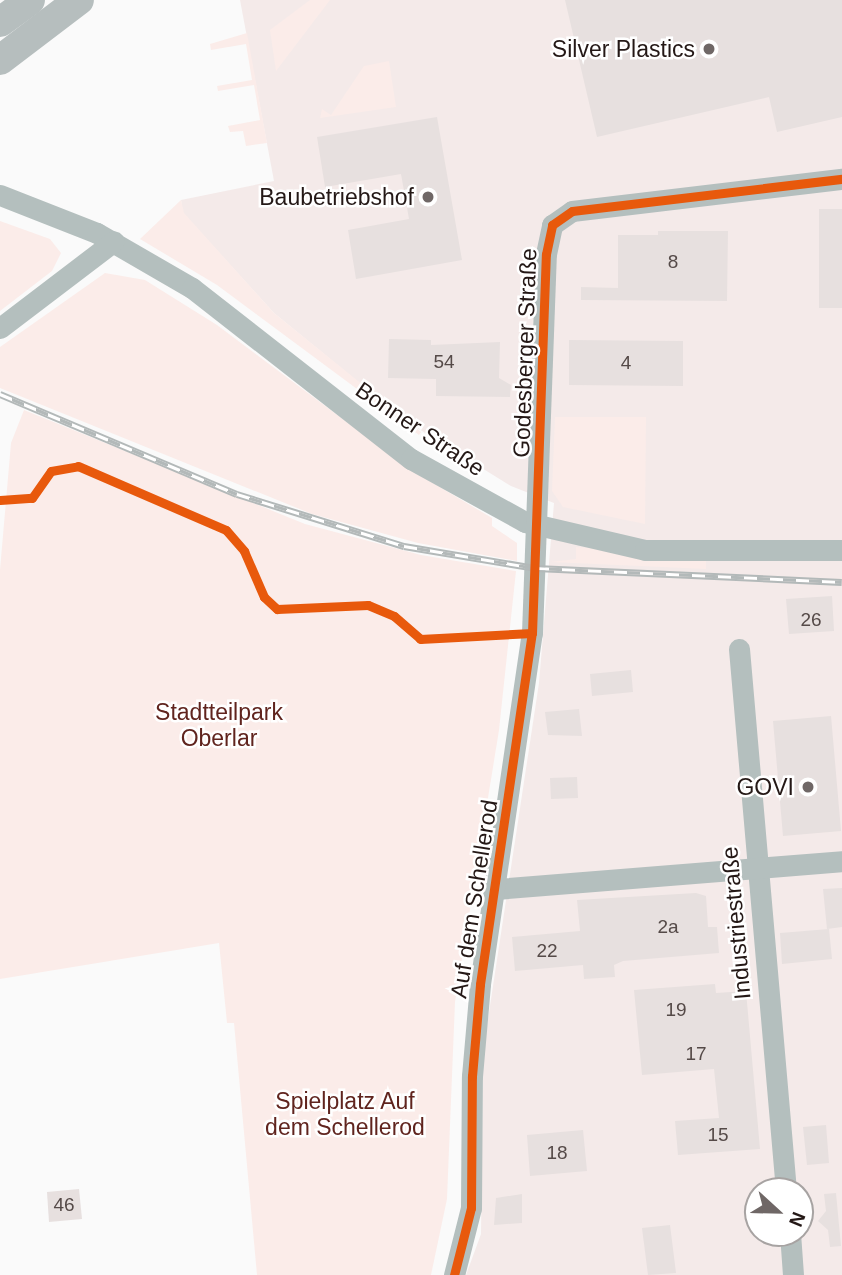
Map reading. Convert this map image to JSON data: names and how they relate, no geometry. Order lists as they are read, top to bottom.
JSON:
{
  "streets": {
    "street": [
      "Godesberger Straße",
      "Bonner Straße",
      "Auf dem Schellerod",
      "Industriestraße"
    ]
  },
  "crossings": [
    ["Godesberger Straße", "Bonner Straße"],
    ["Godesberger Straße", "Auf dem Schellerod"],
    ["Bonner Straße", "Auf dem Schellerod"]
  ],
  "parks": ["Stadtteilpark Oberlar", "Spielplatz Auf dem Schellerod"],
  "places": ["Silver Plastics", "Baubetriebshof", "GOVI"],
  "house_numbers": [
    "8",
    "54",
    "4",
    "26",
    "2a",
    "22",
    "19",
    "17",
    "15",
    "18",
    "46"
  ],
  "north": "right"
}
